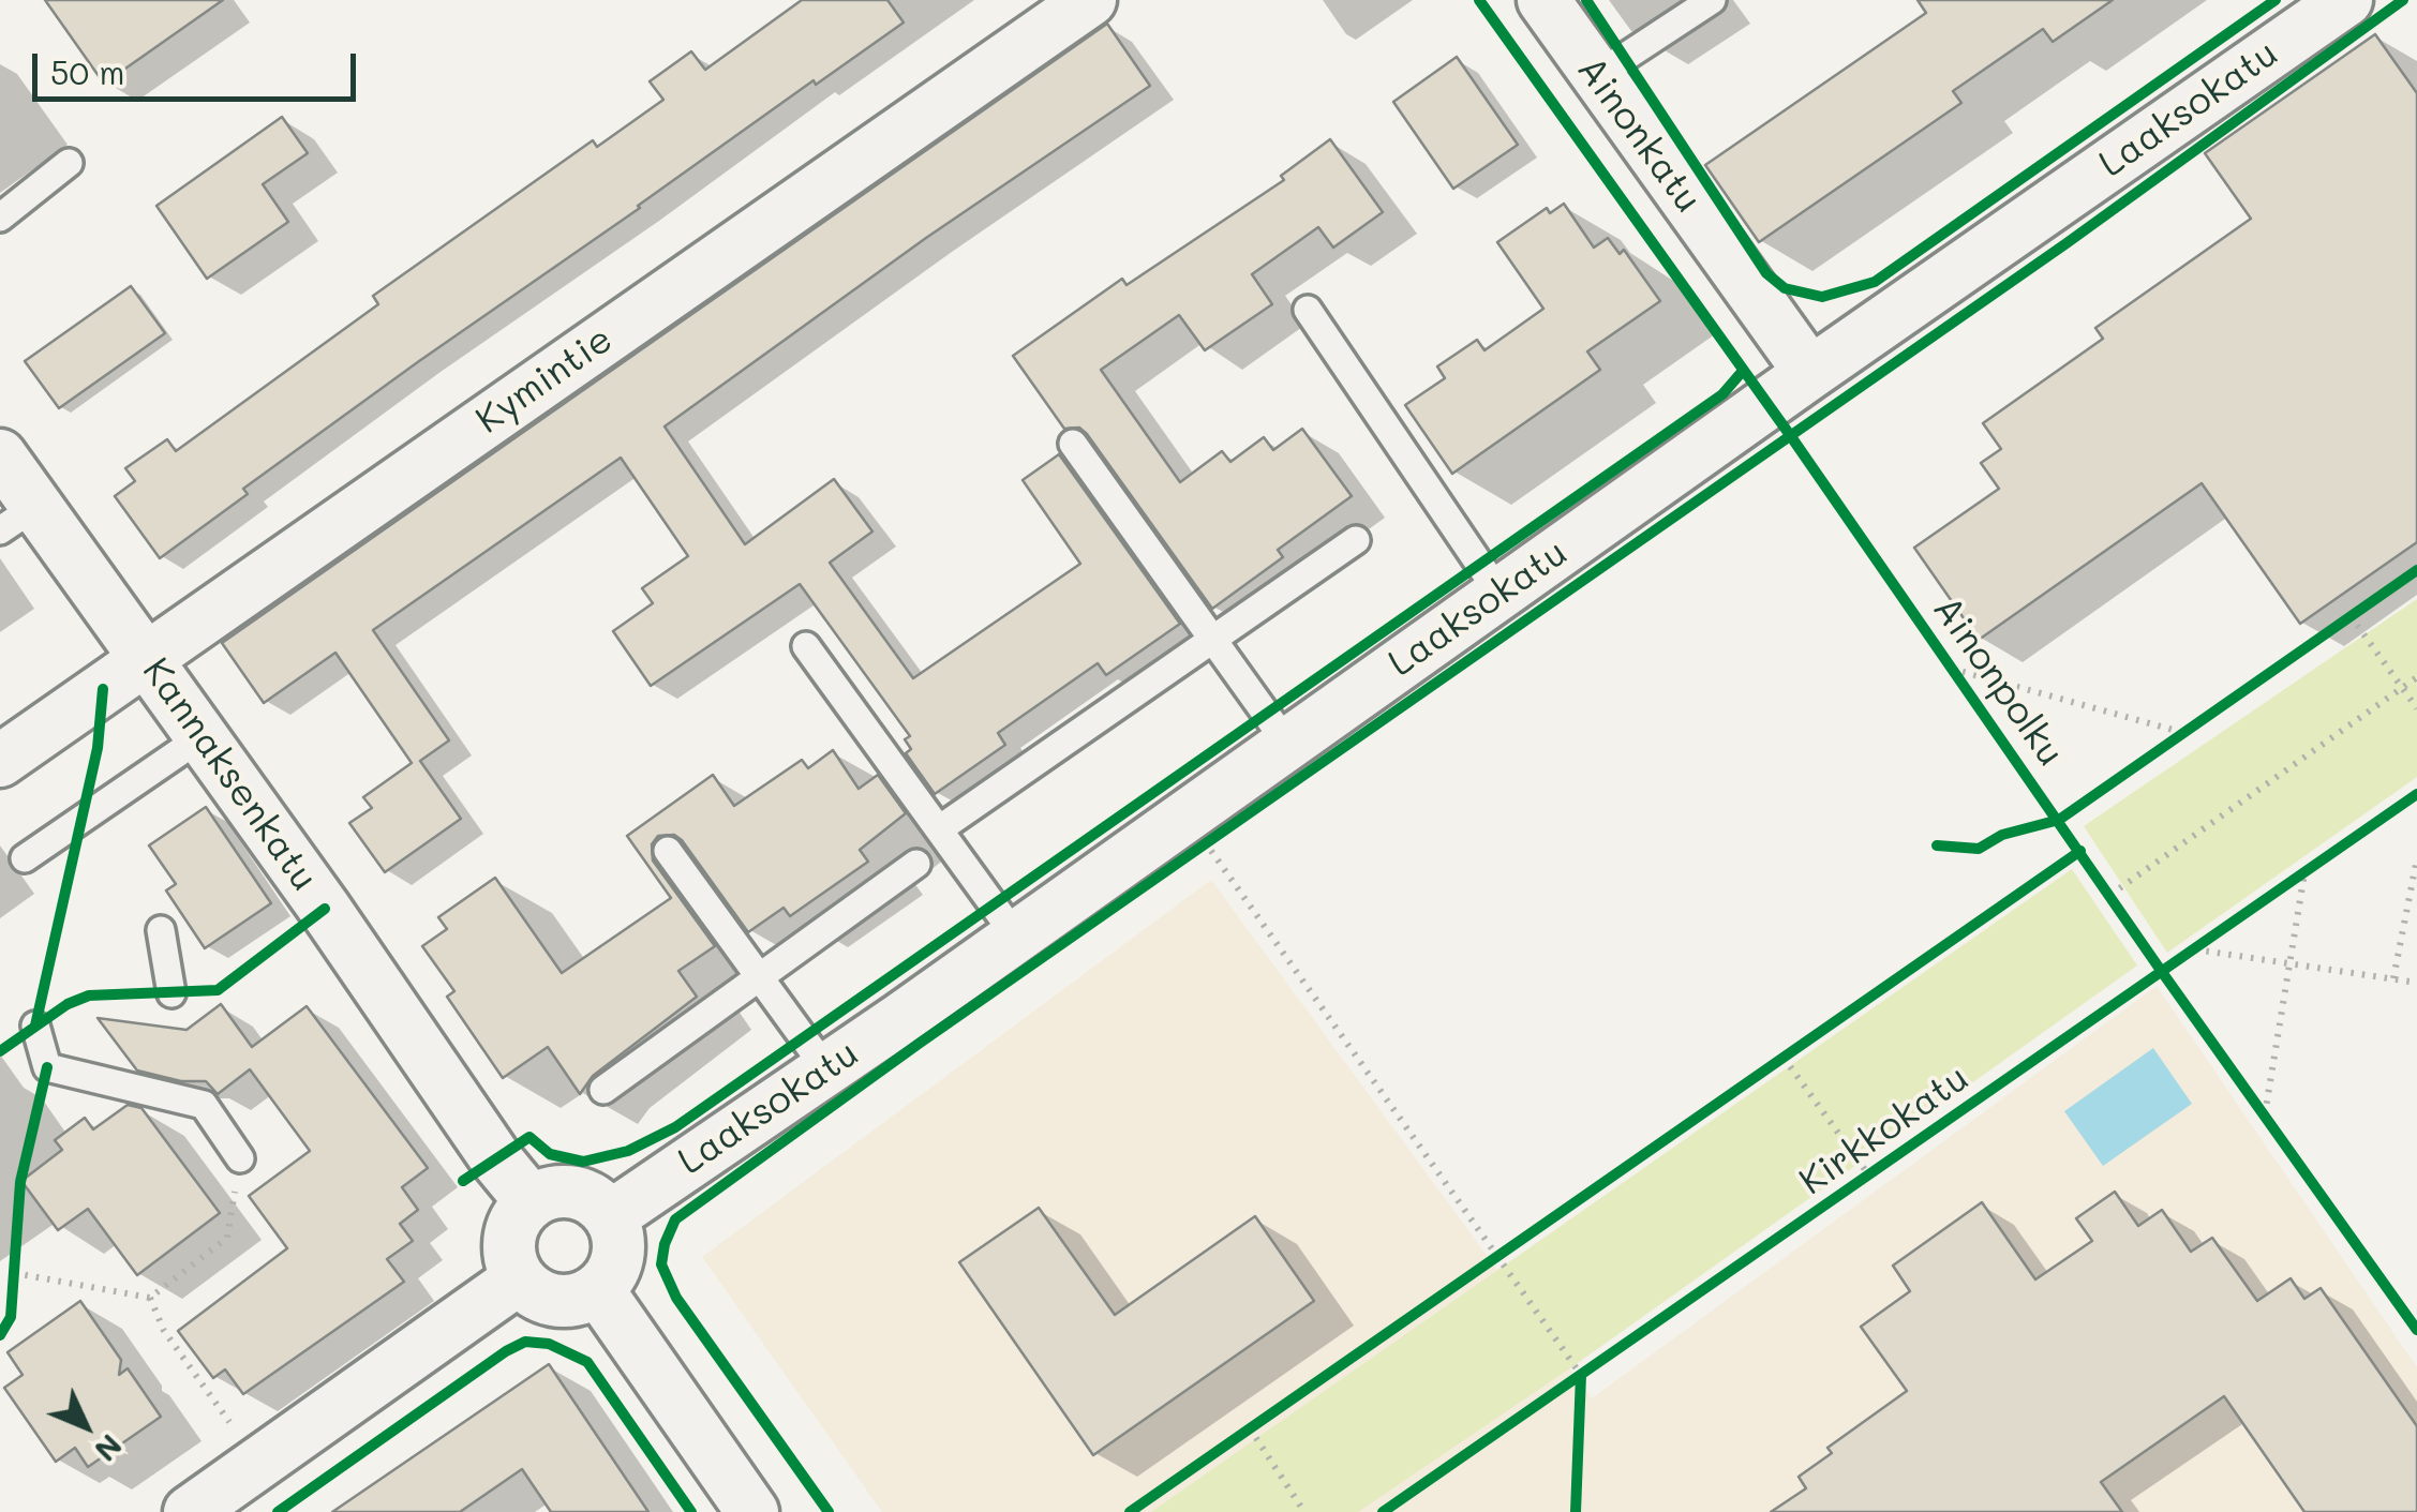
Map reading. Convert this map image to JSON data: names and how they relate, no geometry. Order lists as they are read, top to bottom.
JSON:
{
  "streets": {
    "street": [
      "Laaksokatu",
      "Ainonkatu",
      "Kymintie",
      "Kannaksenkatu"
    ],
    "cycle path": ["Ainonpolku", "Kirkkokatu"]
  },
  "crossings": [
    ["Laaksokatu", "Ainonkatu"],
    ["Laaksokatu", "Kannaksenkatu"],
    ["Kymintie", "Kannaksenkatu"]
  ],
  "scale_bar": "50 m",
  "north": "bottom right"
}
